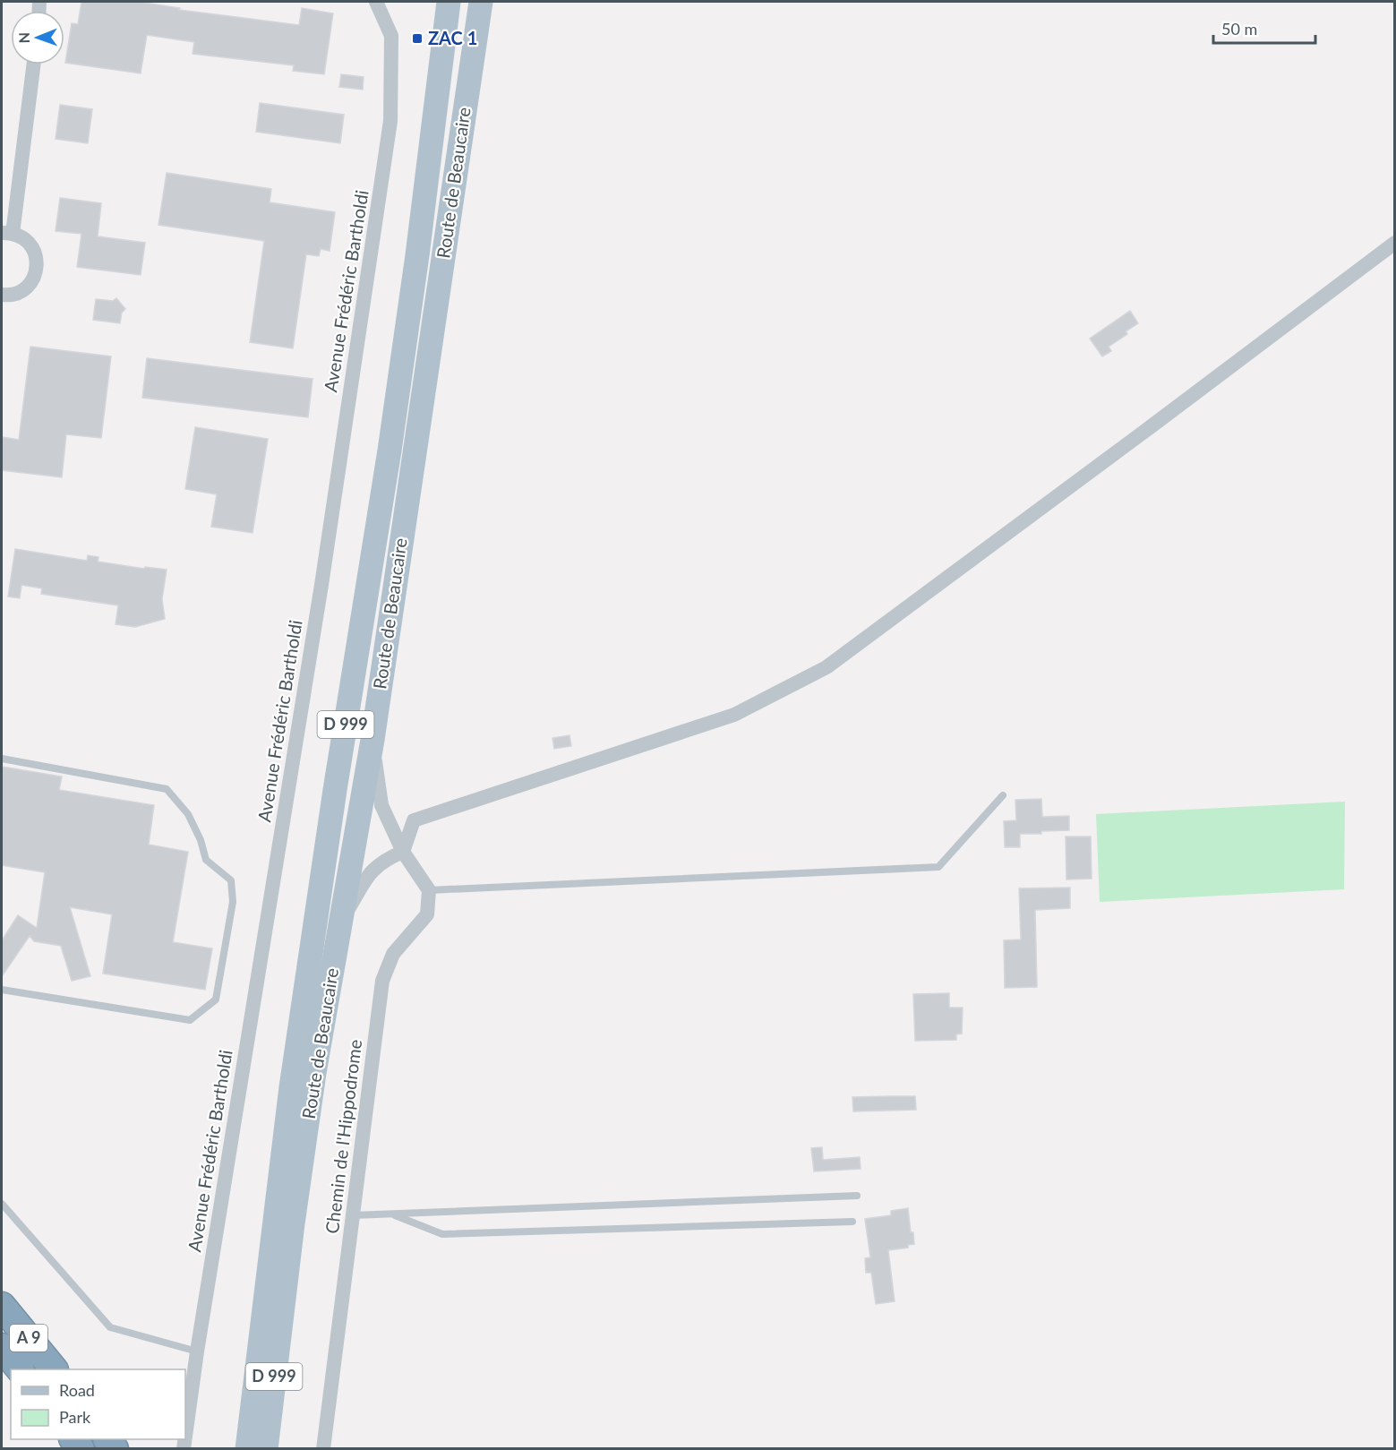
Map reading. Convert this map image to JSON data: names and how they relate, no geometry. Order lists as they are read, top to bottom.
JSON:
{
  "streets": {
    "highway": ["A 9"],
    "main road": ["Route de Beaucaire", "D 999"],
    "street": ["Avenue Frédéric Bartholdi", "Chemin de l'Hippodrome"]
  },
  "places": {
    "transit": ["ZAC 1"]
  },
  "legend": ["Road", "Park"],
  "scale_bar": "50 m",
  "north": "left"
}
